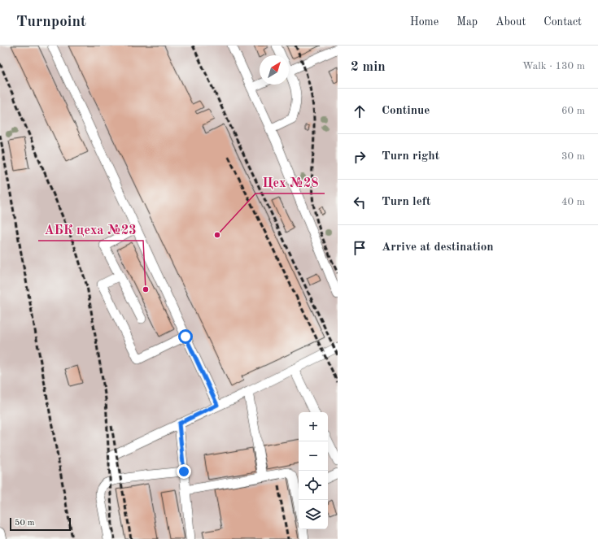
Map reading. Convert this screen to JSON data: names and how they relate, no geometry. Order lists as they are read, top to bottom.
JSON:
{
  "places": ["Цех №28", "АБК цеха №23"],
  "scale_bar": "50 m",
  "north": "top right",
  "page": {
    "header": "Turnpoint",
    "nav": [
      "Home",
      "Map",
      "About",
      "Contact"
    ],
    "heading": ["2 min", "Walk · 130 m"],
    "list": [
      ["Continue", "60 m"],
      ["Turn right", "30 m"],
      ["Turn left", "40 m"],
      "Arrive at destination"
    ],
    "map_buttons": ["+", "−"],
    "scale": "50 m"
  }
}
